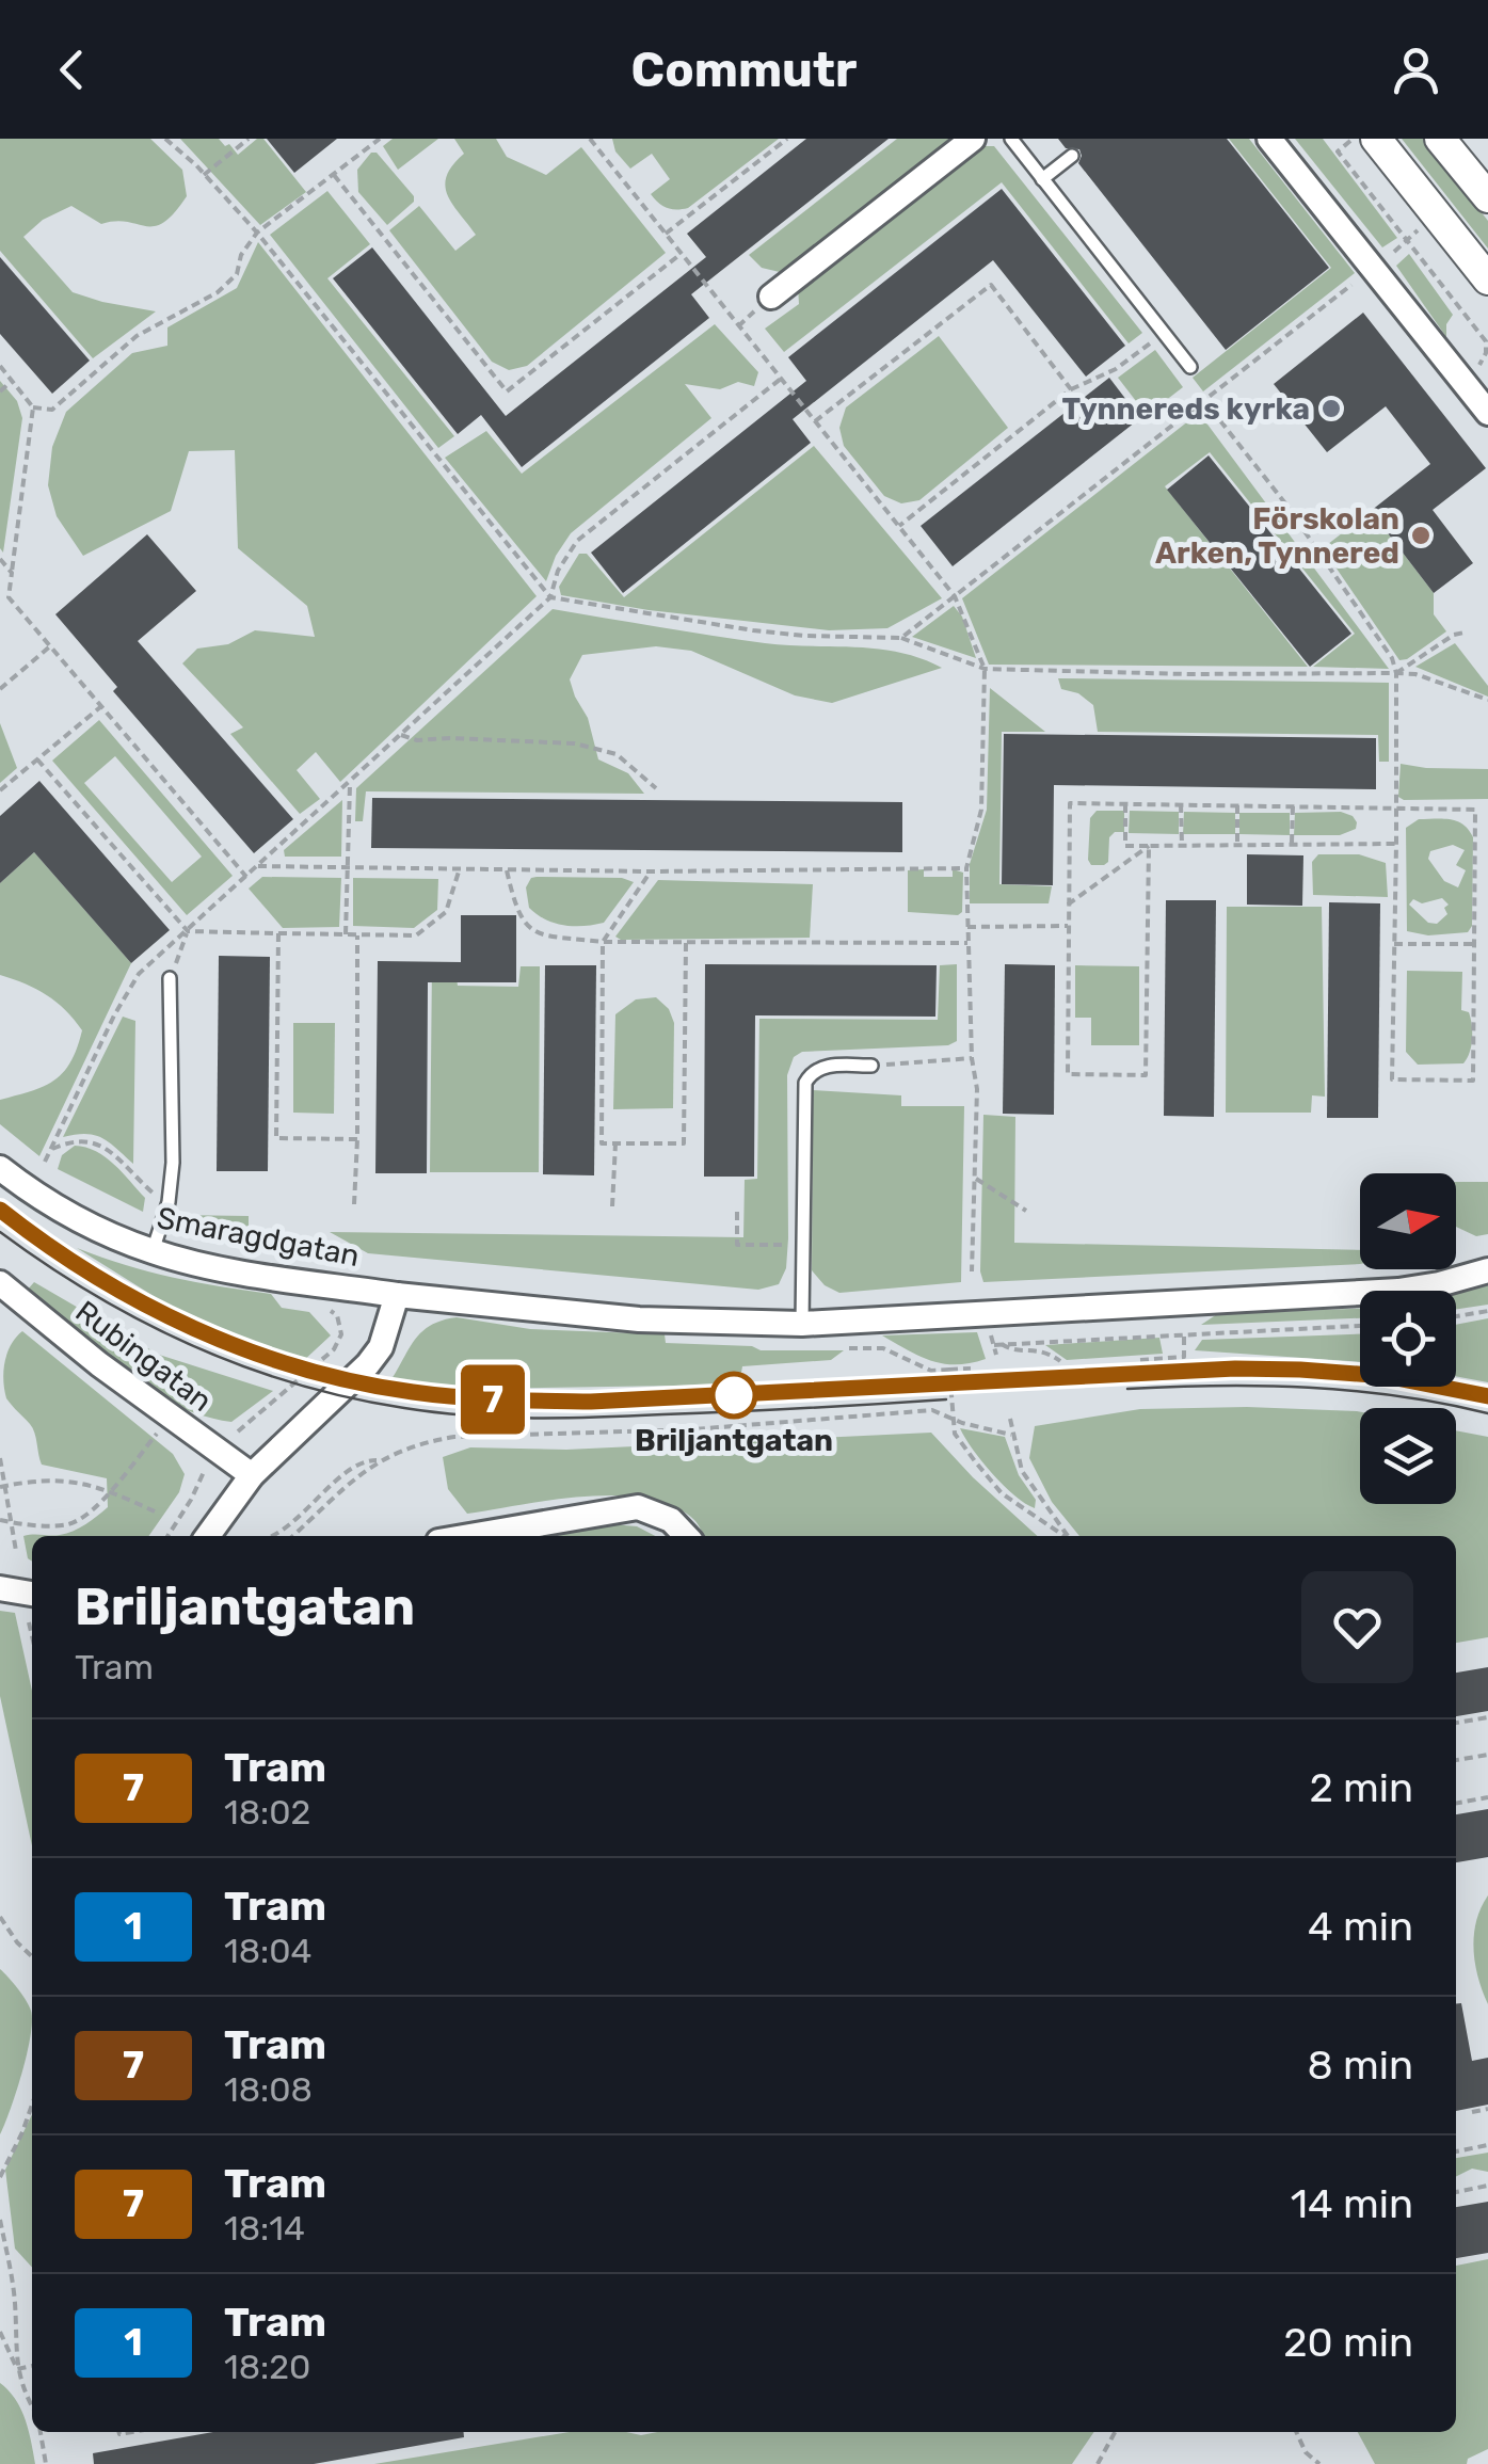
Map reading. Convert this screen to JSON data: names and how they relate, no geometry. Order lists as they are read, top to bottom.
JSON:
{
  "streets": {
    "street": ["Smaragdgatan", "Rubingatan"]
  },
  "places": ["Tynnereds kyrka", "Förskolan Arken, Tynnered", "Briljantgatan"],
  "lines": ["tram line 7"],
  "north": "right",
  "page": {
    "header": "Commutr",
    "on_map": "7",
    "heading": ["Briljantgatan", "Tram"],
    "list": [
      {
        "mark": "7",
        "name": "Tram",
        "note": "18:02",
        "value": "2 min"
      },
      {
        "mark": "1",
        "name": "Tram",
        "note": "18:04",
        "value": "4 min"
      },
      {
        "mark": "7",
        "name": "Tram",
        "note": "18:08",
        "value": "8 min"
      },
      {
        "mark": "7",
        "name": "Tram",
        "note": "18:14",
        "value": "14 min"
      },
      {
        "mark": "1",
        "name": "Tram",
        "note": "18:20",
        "value": "20 min"
      }
    ]
  }
}
